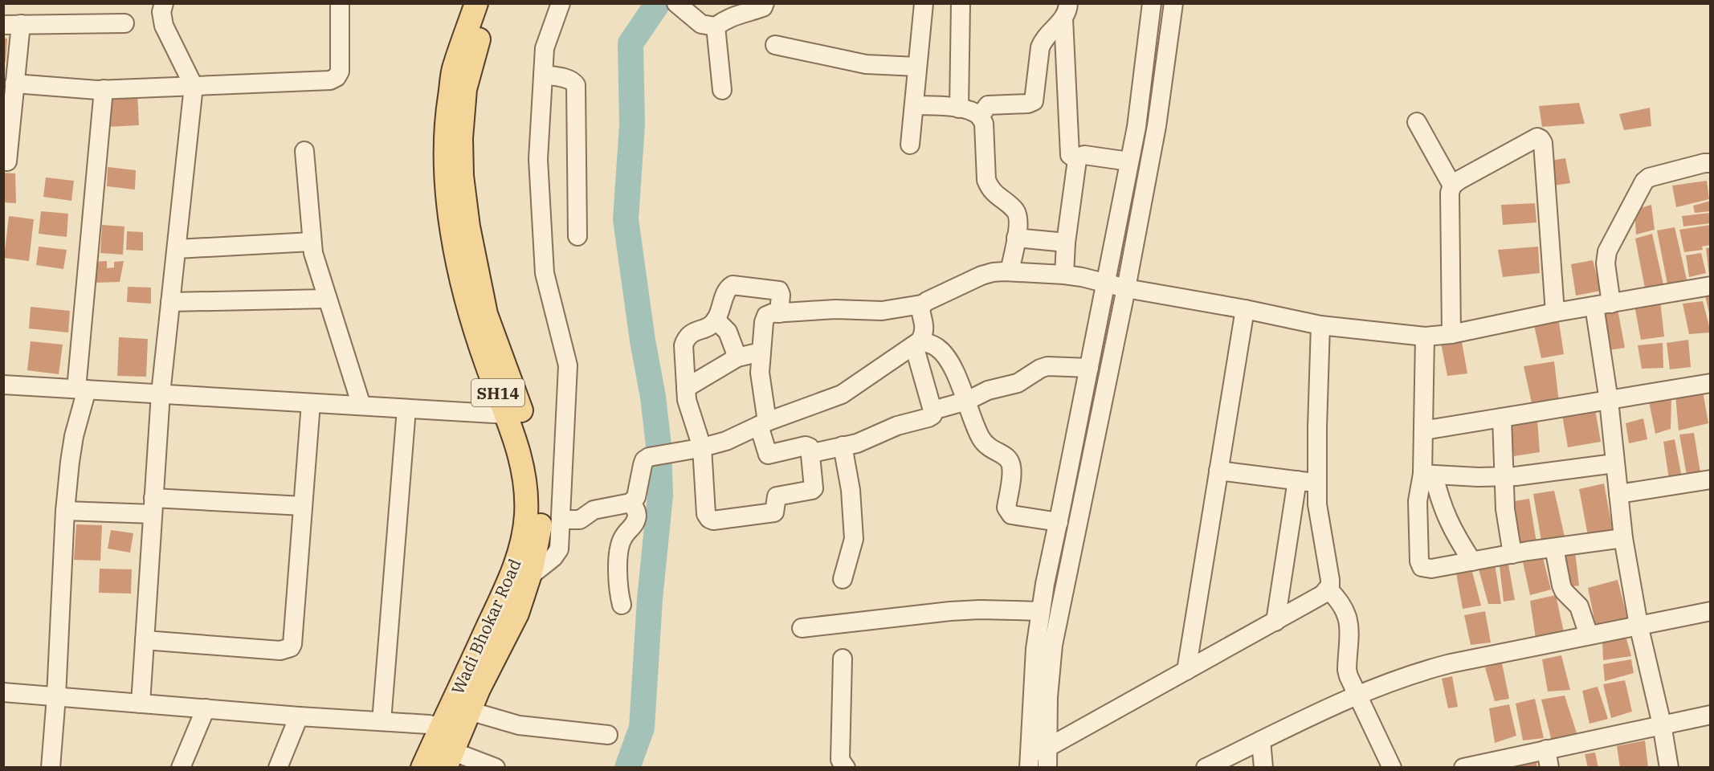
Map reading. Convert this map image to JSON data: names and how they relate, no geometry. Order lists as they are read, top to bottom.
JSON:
{
  "streets": {
    "main road": ["SH14", "Wadi Bhokar Road"]
  }
}
